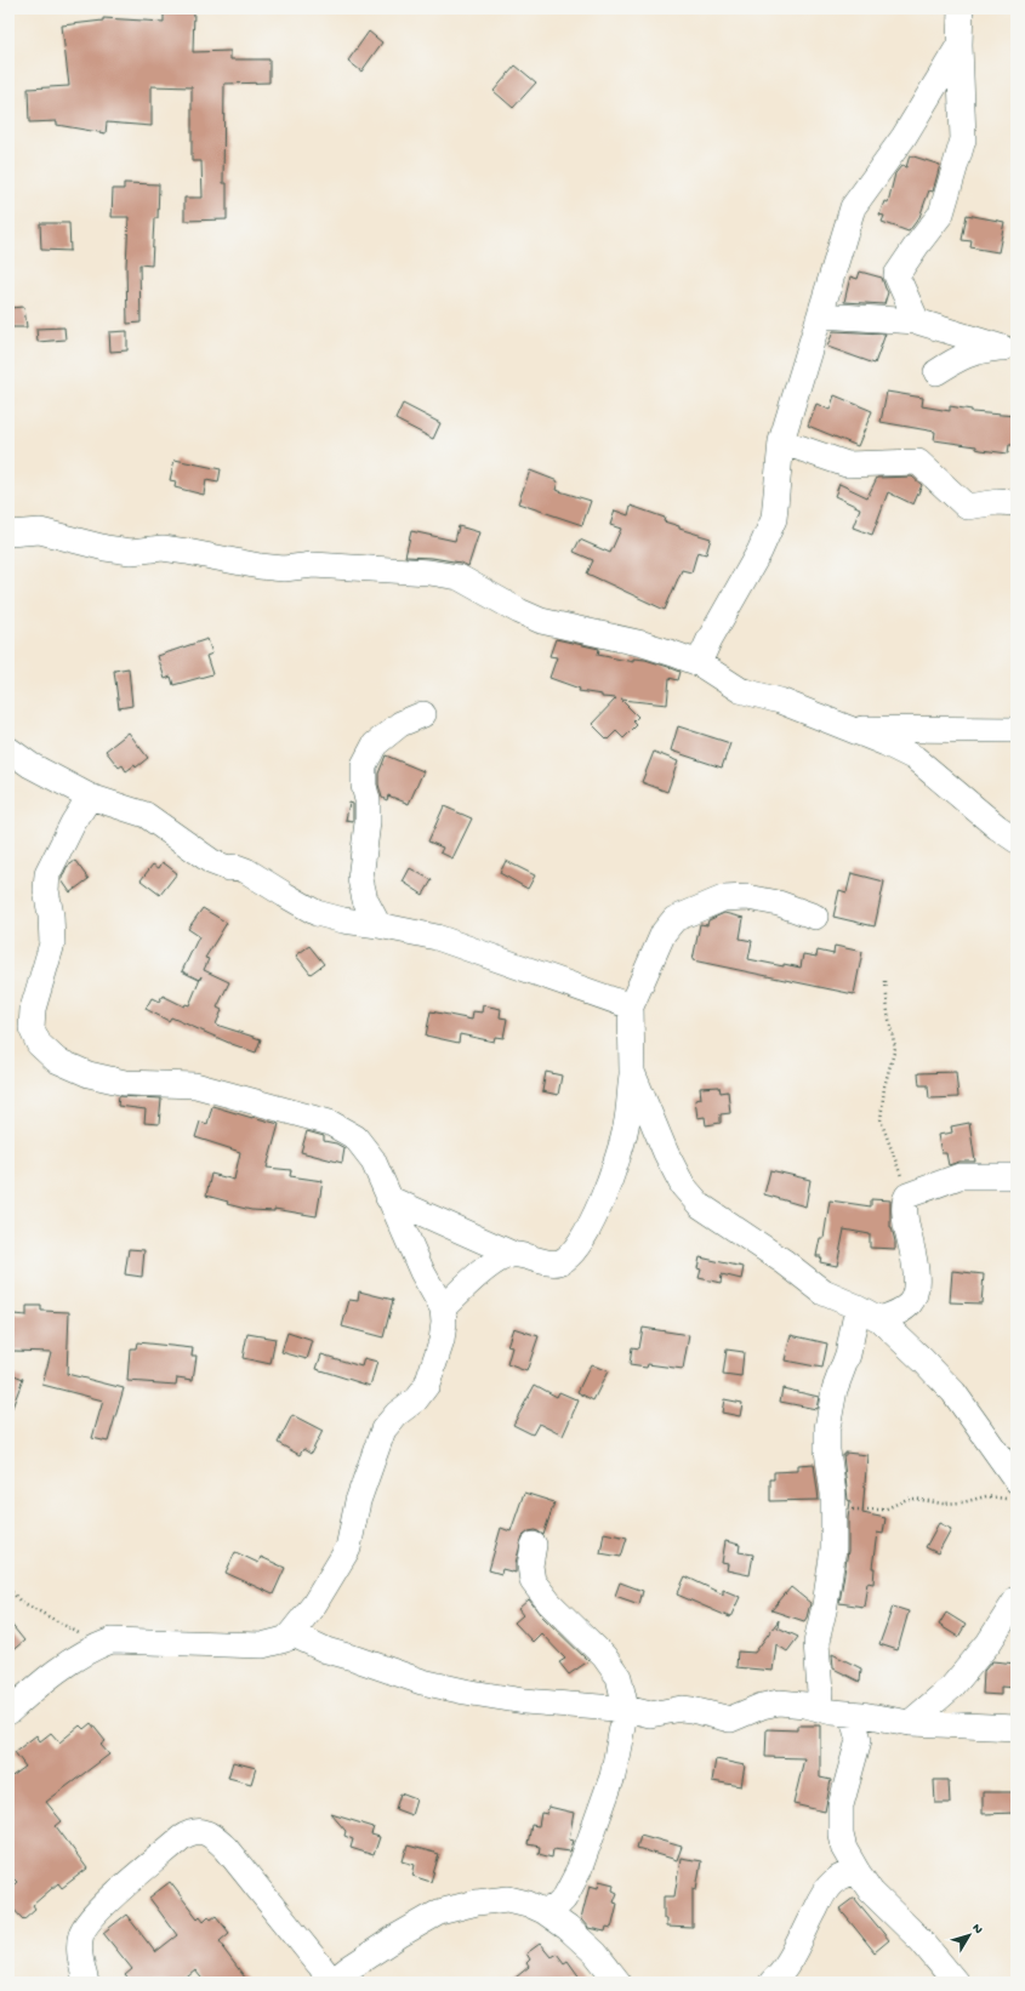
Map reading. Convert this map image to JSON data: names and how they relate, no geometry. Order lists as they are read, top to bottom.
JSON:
{
  "north": "top right"
}
